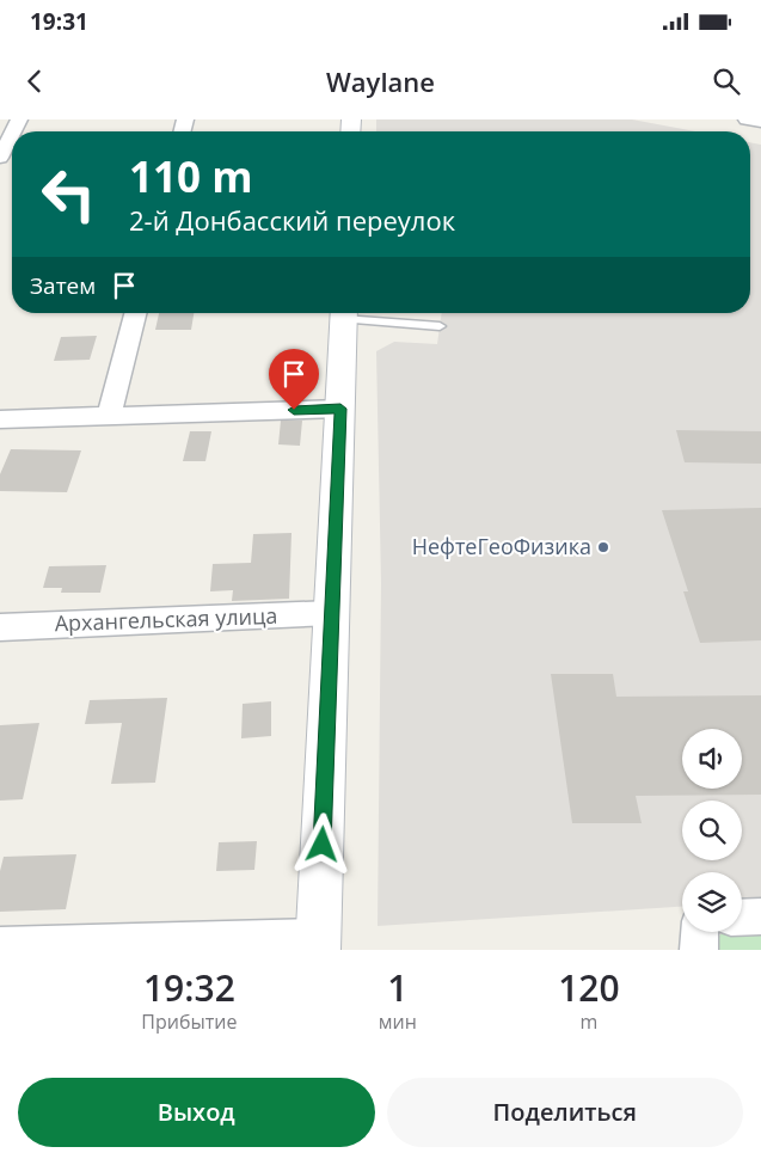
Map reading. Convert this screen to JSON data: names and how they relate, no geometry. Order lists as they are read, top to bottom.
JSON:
{
  "streets": {
    "street": ["Архангельская улица"]
  },
  "places": ["НефтеГеоФизика"],
  "page": {
    "status": "19:31",
    "header": "Waylane",
    "turn": ["110 m", "2-й Донбасский переулок"],
    "then": "Затем",
    "eta": [
      "19:32",
      "Прибытие",
      "1",
      "мин",
      "120",
      "m"
    ],
    "buttons": ["Выход", "Поделиться"]
  }
}
